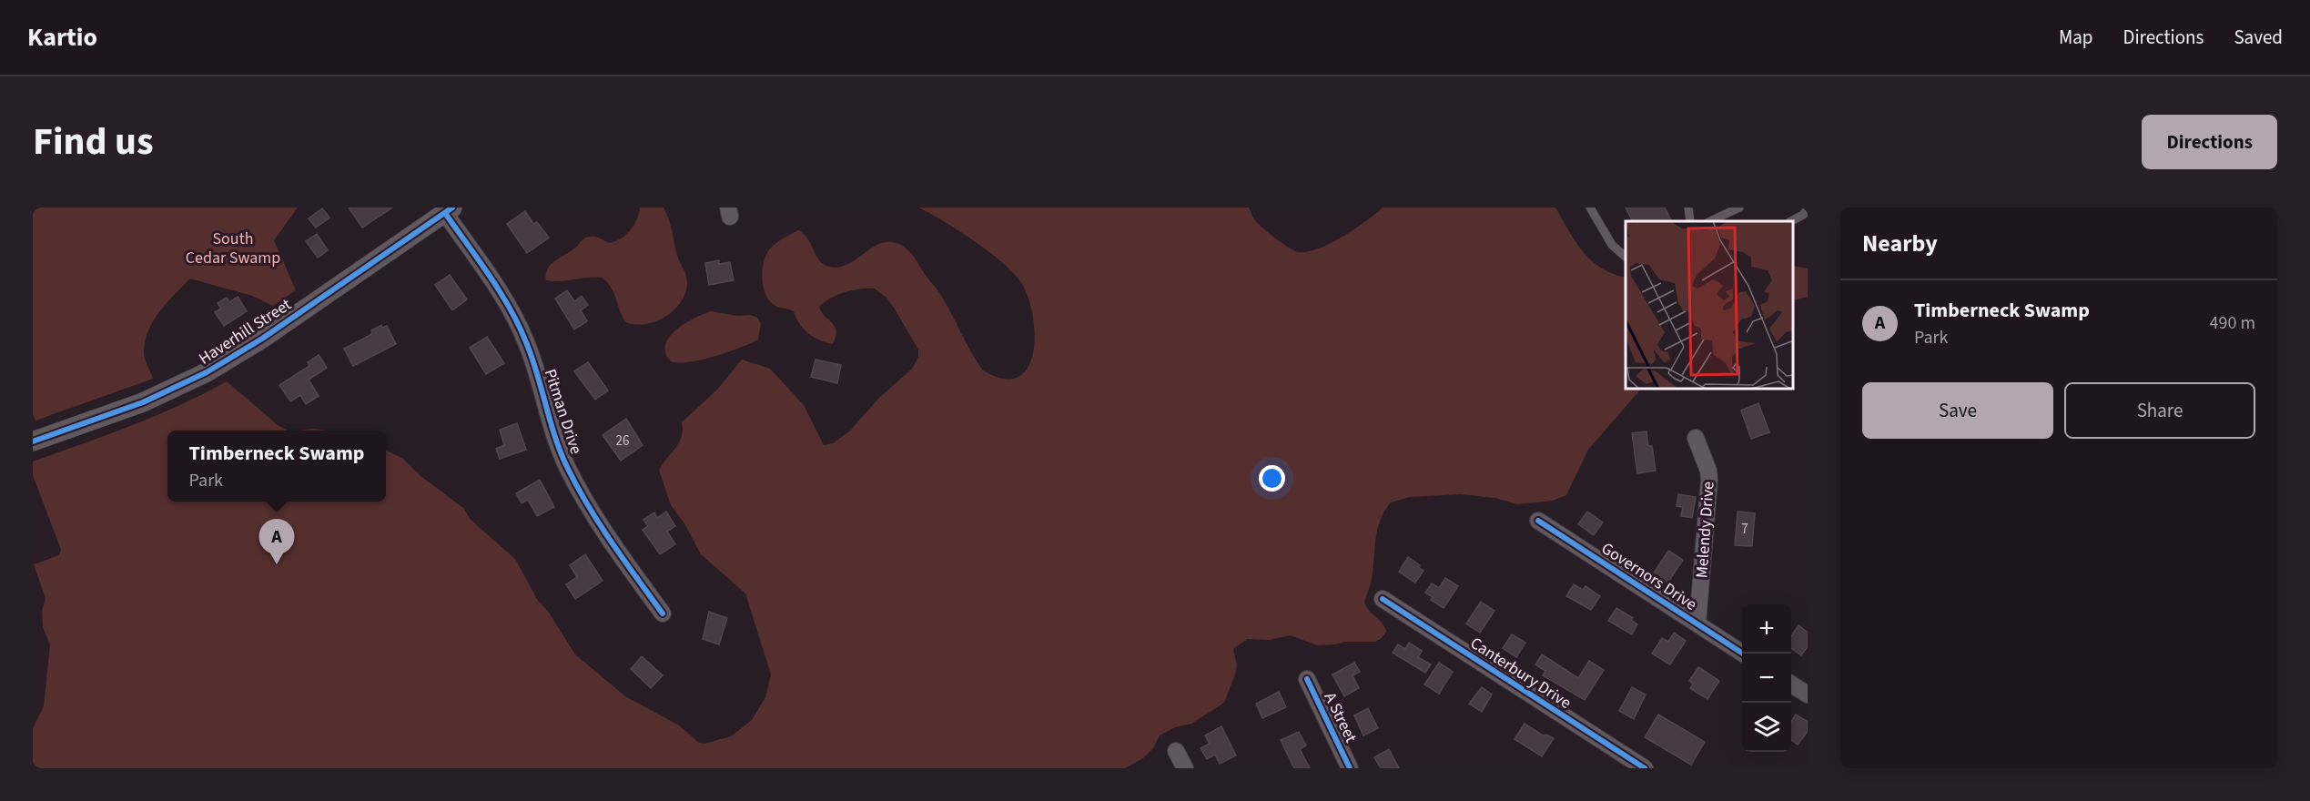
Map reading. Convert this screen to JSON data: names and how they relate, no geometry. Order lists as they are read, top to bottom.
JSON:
{
  "streets": {
    "street": [
      "Haverhill Street",
      "Pitman Drive",
      "Melendy Drive",
      "Governors Drive",
      "Canterbury Drive",
      "A Street"
    ]
  },
  "crossings": [
    ["Haverhill Street", "Pitman Drive"],
    ["Melendy Drive", "Governors Drive"]
  ],
  "parks": ["South Cedar Swamp"],
  "house_numbers": ["26", "7"],
  "page": {
    "header": "Kartio",
    "nav": ["Map", "Directions", "Saved"],
    "title": "Find us",
    "buttons": [
      "Directions",
      ["Save", "Share"]
    ],
    "heading": "Nearby",
    "list": [
      {
        "mark": "A",
        "name": "Timberneck Swamp",
        "note": "Park",
        "value": "490 m"
      }
    ],
    "popup": ["Timberneck Swamp", "Park"],
    "pins": "A",
    "map_buttons": ["+", "−"]
  }
}
